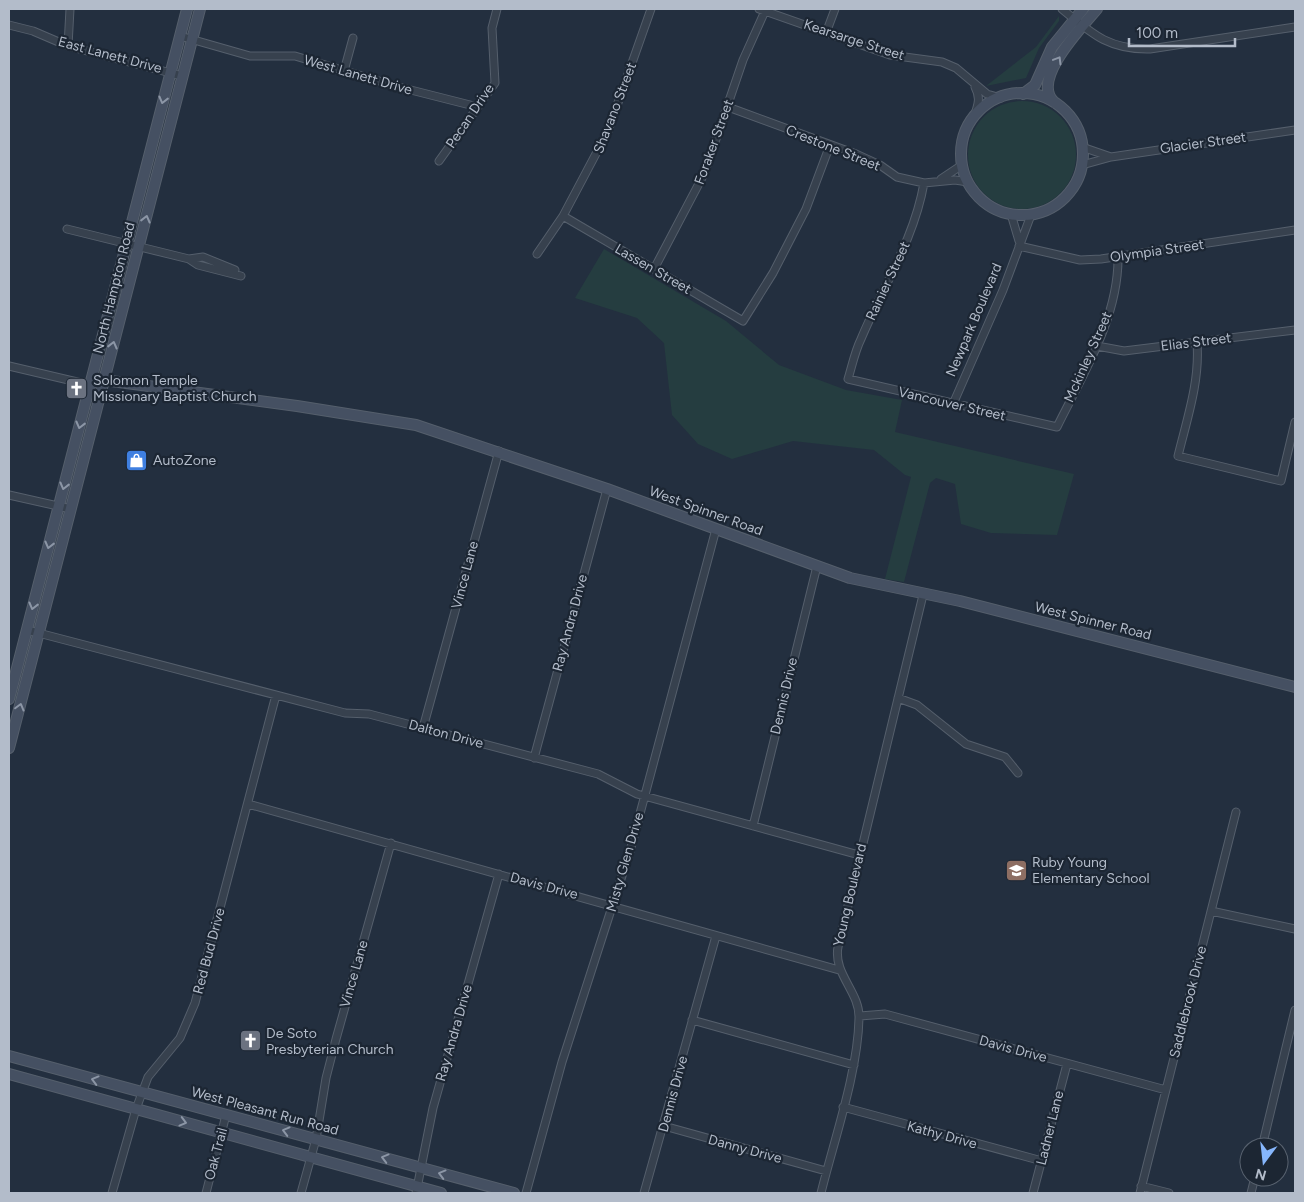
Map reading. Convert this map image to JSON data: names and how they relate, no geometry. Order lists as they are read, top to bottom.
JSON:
{
  "streets": {
    "main road": ["North Hampton Road", "West Spinner Road", "West Pleasant Run Road"],
    "street": [
      "Kearsarge Street",
      "East Lanett Drive",
      "West Lanett Drive",
      "Shavano Street",
      "Pecan Drive",
      "Foraker Street",
      "Glacier Street",
      "Crestone Street",
      "Olympia Street",
      "Lassen Street",
      "Rainier Street",
      "Newpark Boulevard",
      "Elias Street",
      "Mckinley Street",
      "Vancouver Street",
      "Vince Lane",
      "Ray Andra Drive",
      "Dennis Drive",
      "Dalton Drive",
      "Misty Glen Drive",
      "Davis Drive",
      "Young Boulevard",
      "Red Bud Drive",
      "Saddlebrook Drive",
      "Ladner Lane",
      "Kathy Drive",
      "Danny Drive",
      "Oak Trail"
    ]
  },
  "crossings": [
    ["Kearsarge Street", "Foraker Street"],
    ["Kearsarge Street", "Glacier Street"],
    ["Kearsarge Street", "Crestone Street"],
    ["Kearsarge Street", "Newpark Boulevard"],
    ["East Lanett Drive", "North Hampton Road"],
    ["West Lanett Drive", "Pecan Drive"],
    ["West Lanett Drive", "North Hampton Road"],
    ["Shavano Street", "Lassen Street"],
    ["Foraker Street", "Crestone Street"],
    ["Foraker Street", "Lassen Street"],
    ["Glacier Street", "Crestone Street"],
    ["Glacier Street", "Newpark Boulevard"],
    ["Crestone Street", "Lassen Street"],
    ["Crestone Street", "Rainier Street"],
    ["Crestone Street", "Newpark Boulevard"],
    ["Olympia Street", "Newpark Boulevard"],
    ["Olympia Street", "Mckinley Street"],
    ["Rainier Street", "Vancouver Street"],
    ["North Hampton Road", "West Spinner Road"],
    ["North Hampton Road", "Dalton Drive"],
    ["Newpark Boulevard", "Vancouver Street"],
    ["Elias Street", "Mckinley Street"],
    ["Mckinley Street", "Vancouver Street"],
    ["West Spinner Road", "Vince Lane"],
    ["West Spinner Road", "Ray Andra Drive"],
    ["West Spinner Road", "Dennis Drive"],
    ["West Spinner Road", "Misty Glen Drive"],
    ["West Spinner Road", "Young Boulevard"],
    ["Vince Lane", "Dalton Drive"],
    ["Vince Lane", "Davis Drive"],
    ["Vince Lane", "West Pleasant Run Road"],
    ["Ray Andra Drive", "Dalton Drive"],
    ["Ray Andra Drive", "Davis Drive"],
    ["Ray Andra Drive", "West Pleasant Run Road"],
    ["Dennis Drive", "Dalton Drive"],
    ["Dennis Drive", "Davis Drive"],
    ["Dennis Drive", "Danny Drive"],
    ["Dalton Drive", "Misty Glen Drive"],
    ["Dalton Drive", "Young Boulevard"],
    ["Dalton Drive", "Red Bud Drive"],
    ["Misty Glen Drive", "Davis Drive"],
    ["Davis Drive", "Young Boulevard"],
    ["Davis Drive", "Red Bud Drive"],
    ["Davis Drive", "Saddlebrook Drive"],
    ["Davis Drive", "Ladner Lane"],
    ["Young Boulevard", "Kathy Drive"],
    ["Young Boulevard", "Danny Drive"],
    ["Red Bud Drive", "West Pleasant Run Road"],
    ["West Pleasant Run Road", "Oak Trail"],
    ["Ladner Lane", "Kathy Drive"]
  ],
  "places": {
    "church": ["Solomon Temple Missionary Baptist Church", "De Soto Presbyterian Church"],
    "shop": ["AutoZone"],
    "school or university": ["Ruby Young Elementary School"]
  },
  "scale_bar": "100 m",
  "north": "bottom"
}
